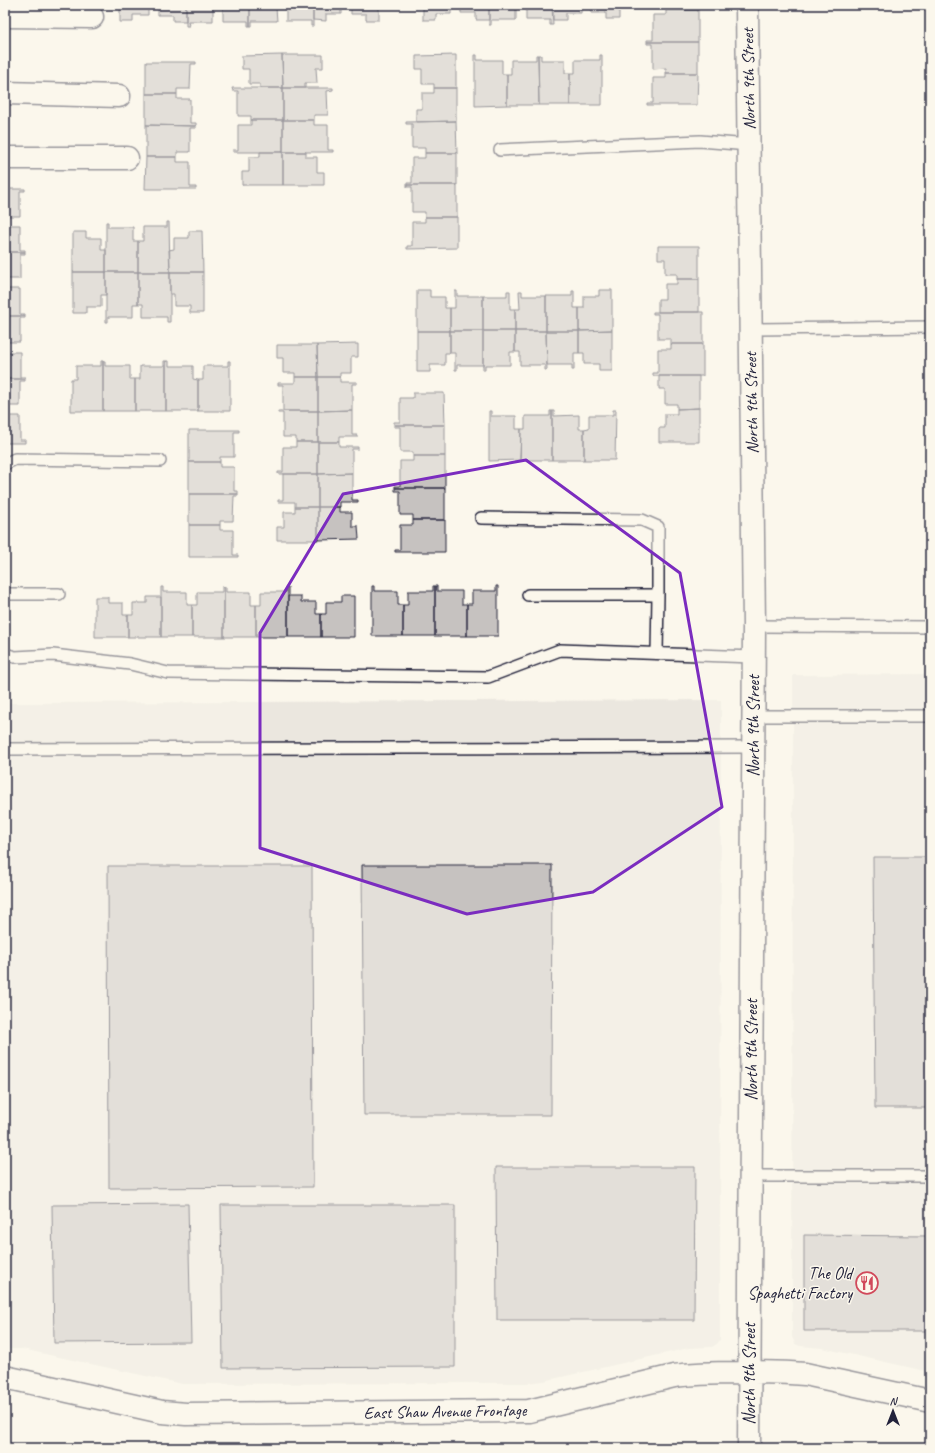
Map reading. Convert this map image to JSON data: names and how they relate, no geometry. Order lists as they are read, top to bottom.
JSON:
{
  "streets": {
    "street": ["North 9th Street", "East Shaw Avenue Frontage"]
  },
  "crossings": [
    ["North 9th Street", "East Shaw Avenue Frontage"]
  ],
  "places": {
    "restaurant": ["The Old Spaghetti Factory"]
  },
  "north": "top"
}
